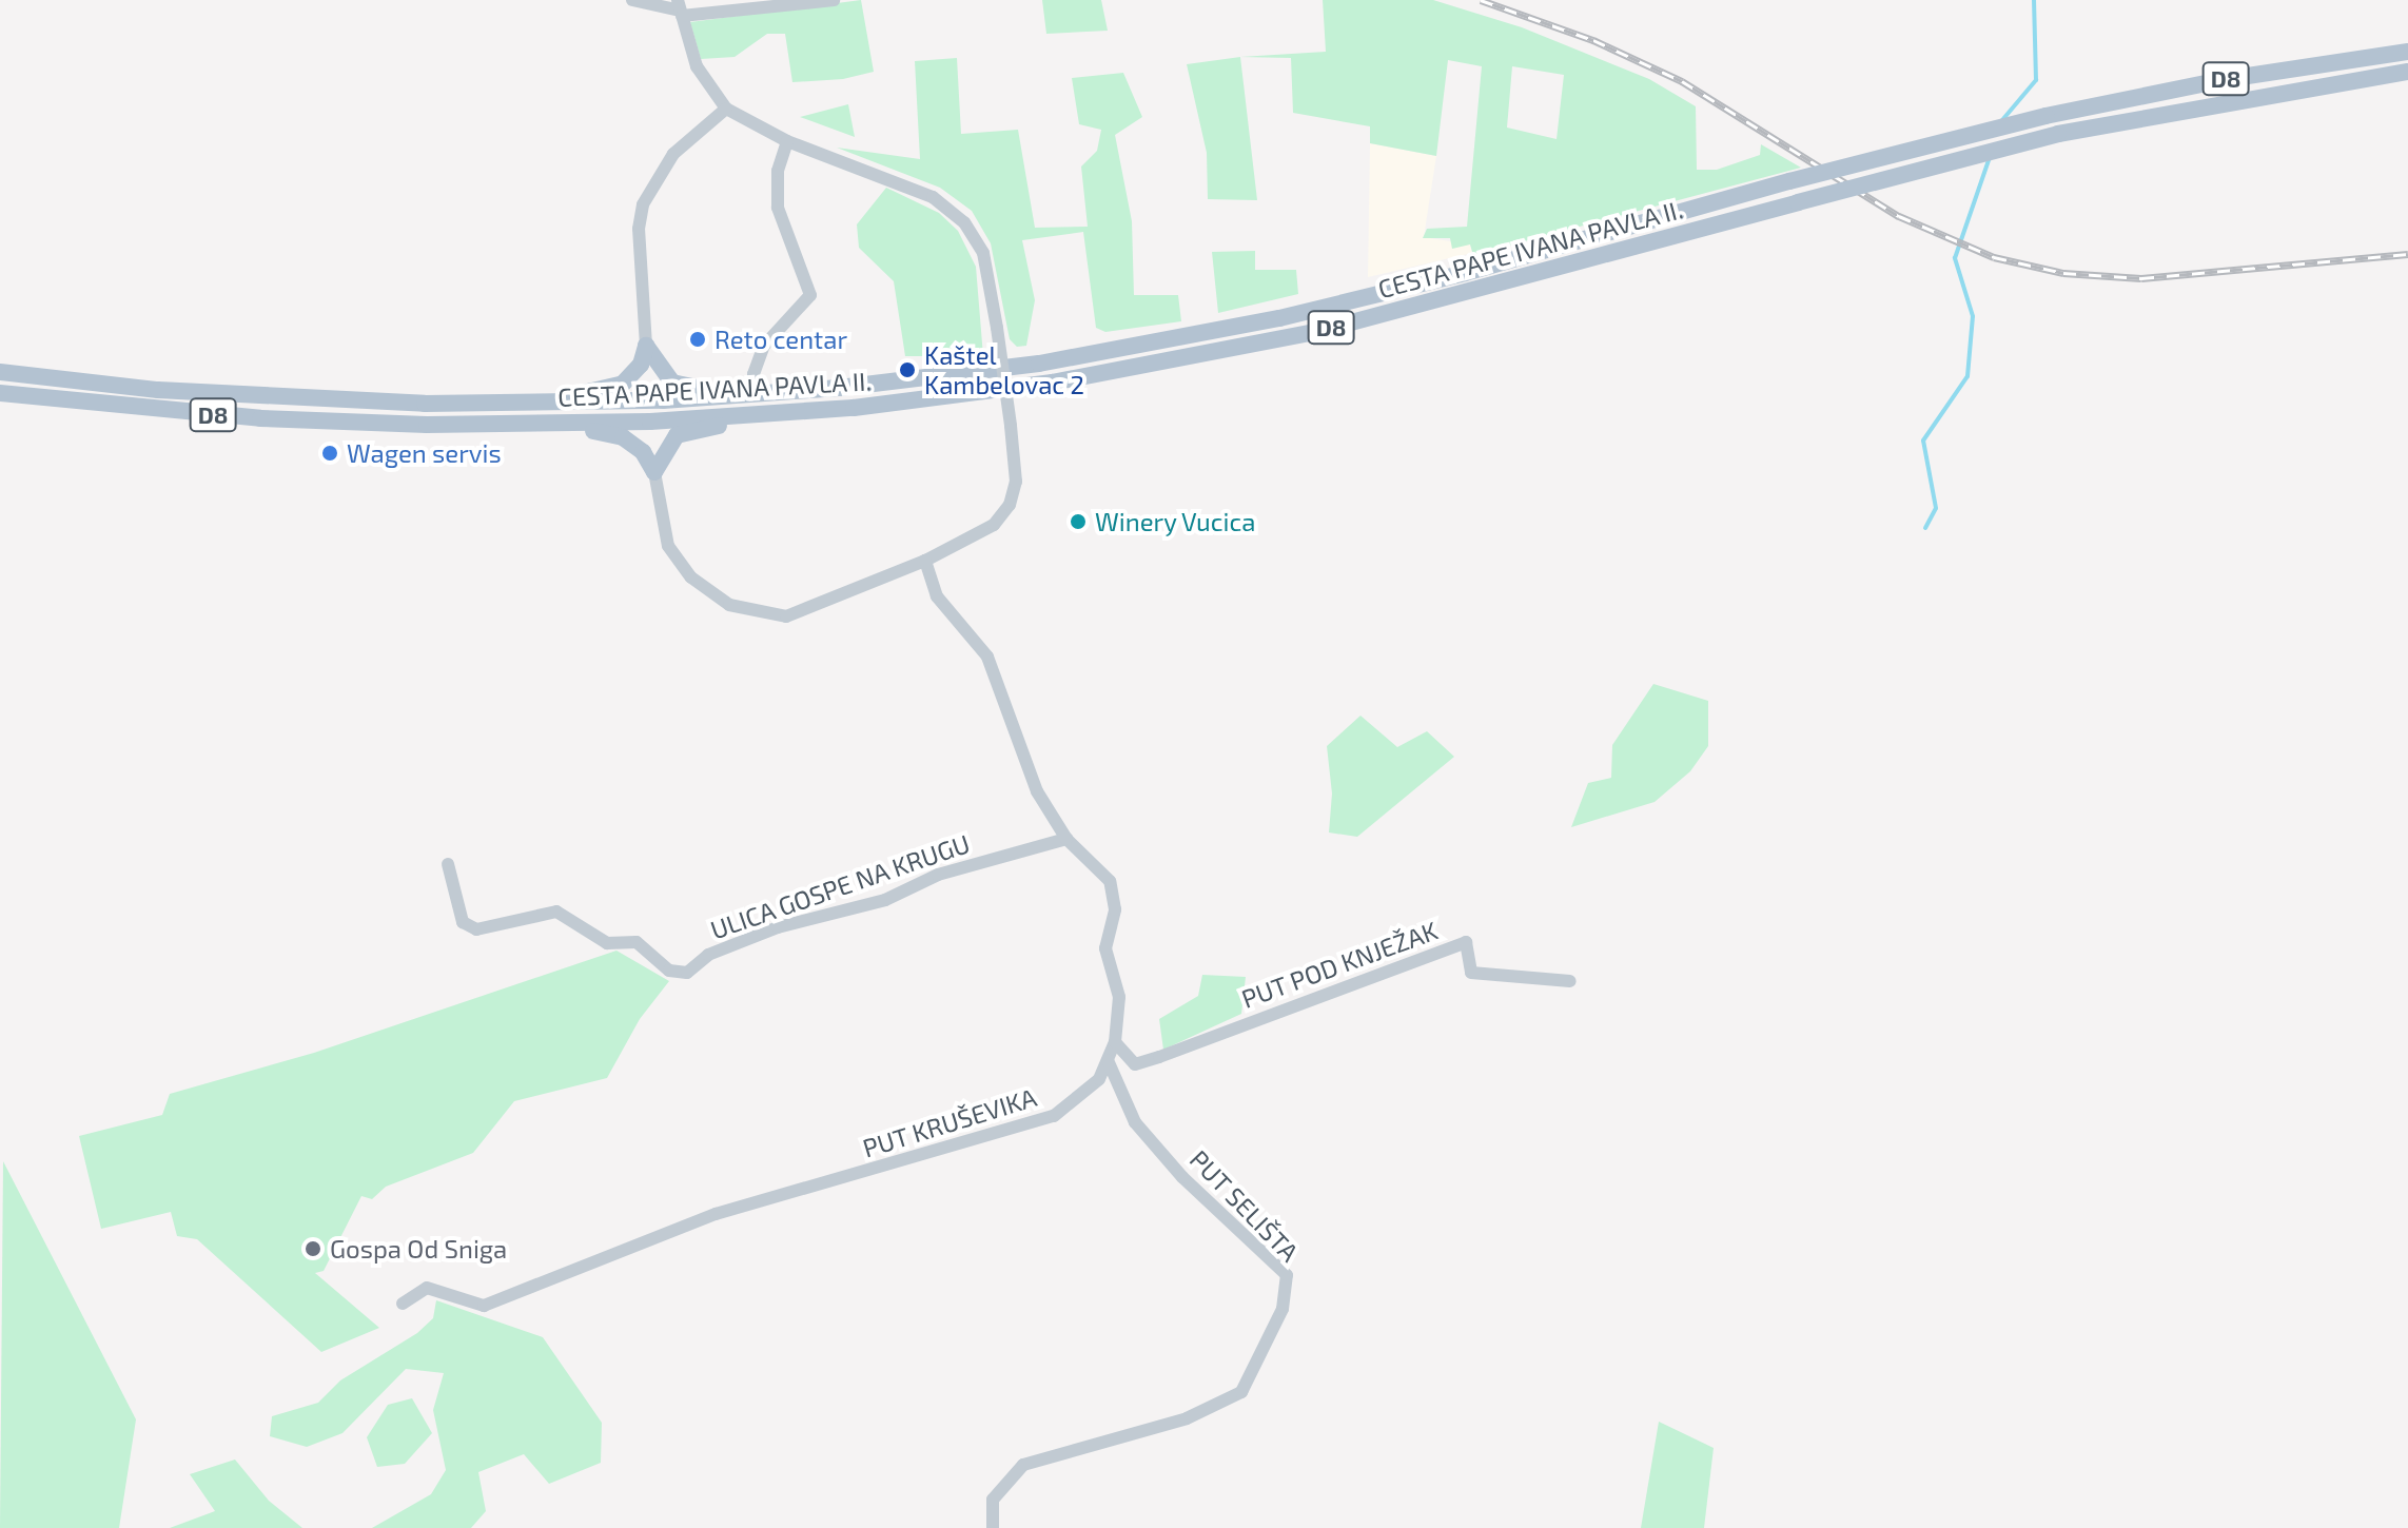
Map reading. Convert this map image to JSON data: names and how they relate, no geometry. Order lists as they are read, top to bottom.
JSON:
{
  "streets": {
    "main road": ["D8", "CESTA PAPE IVANA PAVLA II."],
    "street": [
      "ULICA GOSPE NA KRUGU",
      "PUT POD KNJEŽAK",
      "PUT KRUŠEVIKA",
      "PUT SELIŠTA"
    ]
  },
  "crossings": [
    ["ULICA GOSPE NA KRUGU", "PUT KRUŠEVIKA"],
    ["PUT POD KNJEŽAK", "PUT KRUŠEVIKA"],
    ["PUT KRUŠEVIKA", "PUT SELIŠTA"]
  ],
  "places": [
    "Reto centar",
    "Kaštel Kambelovac 2",
    "Wagen servis",
    "Winery Vucica",
    "Gospa Od Sniga"
  ]
}
